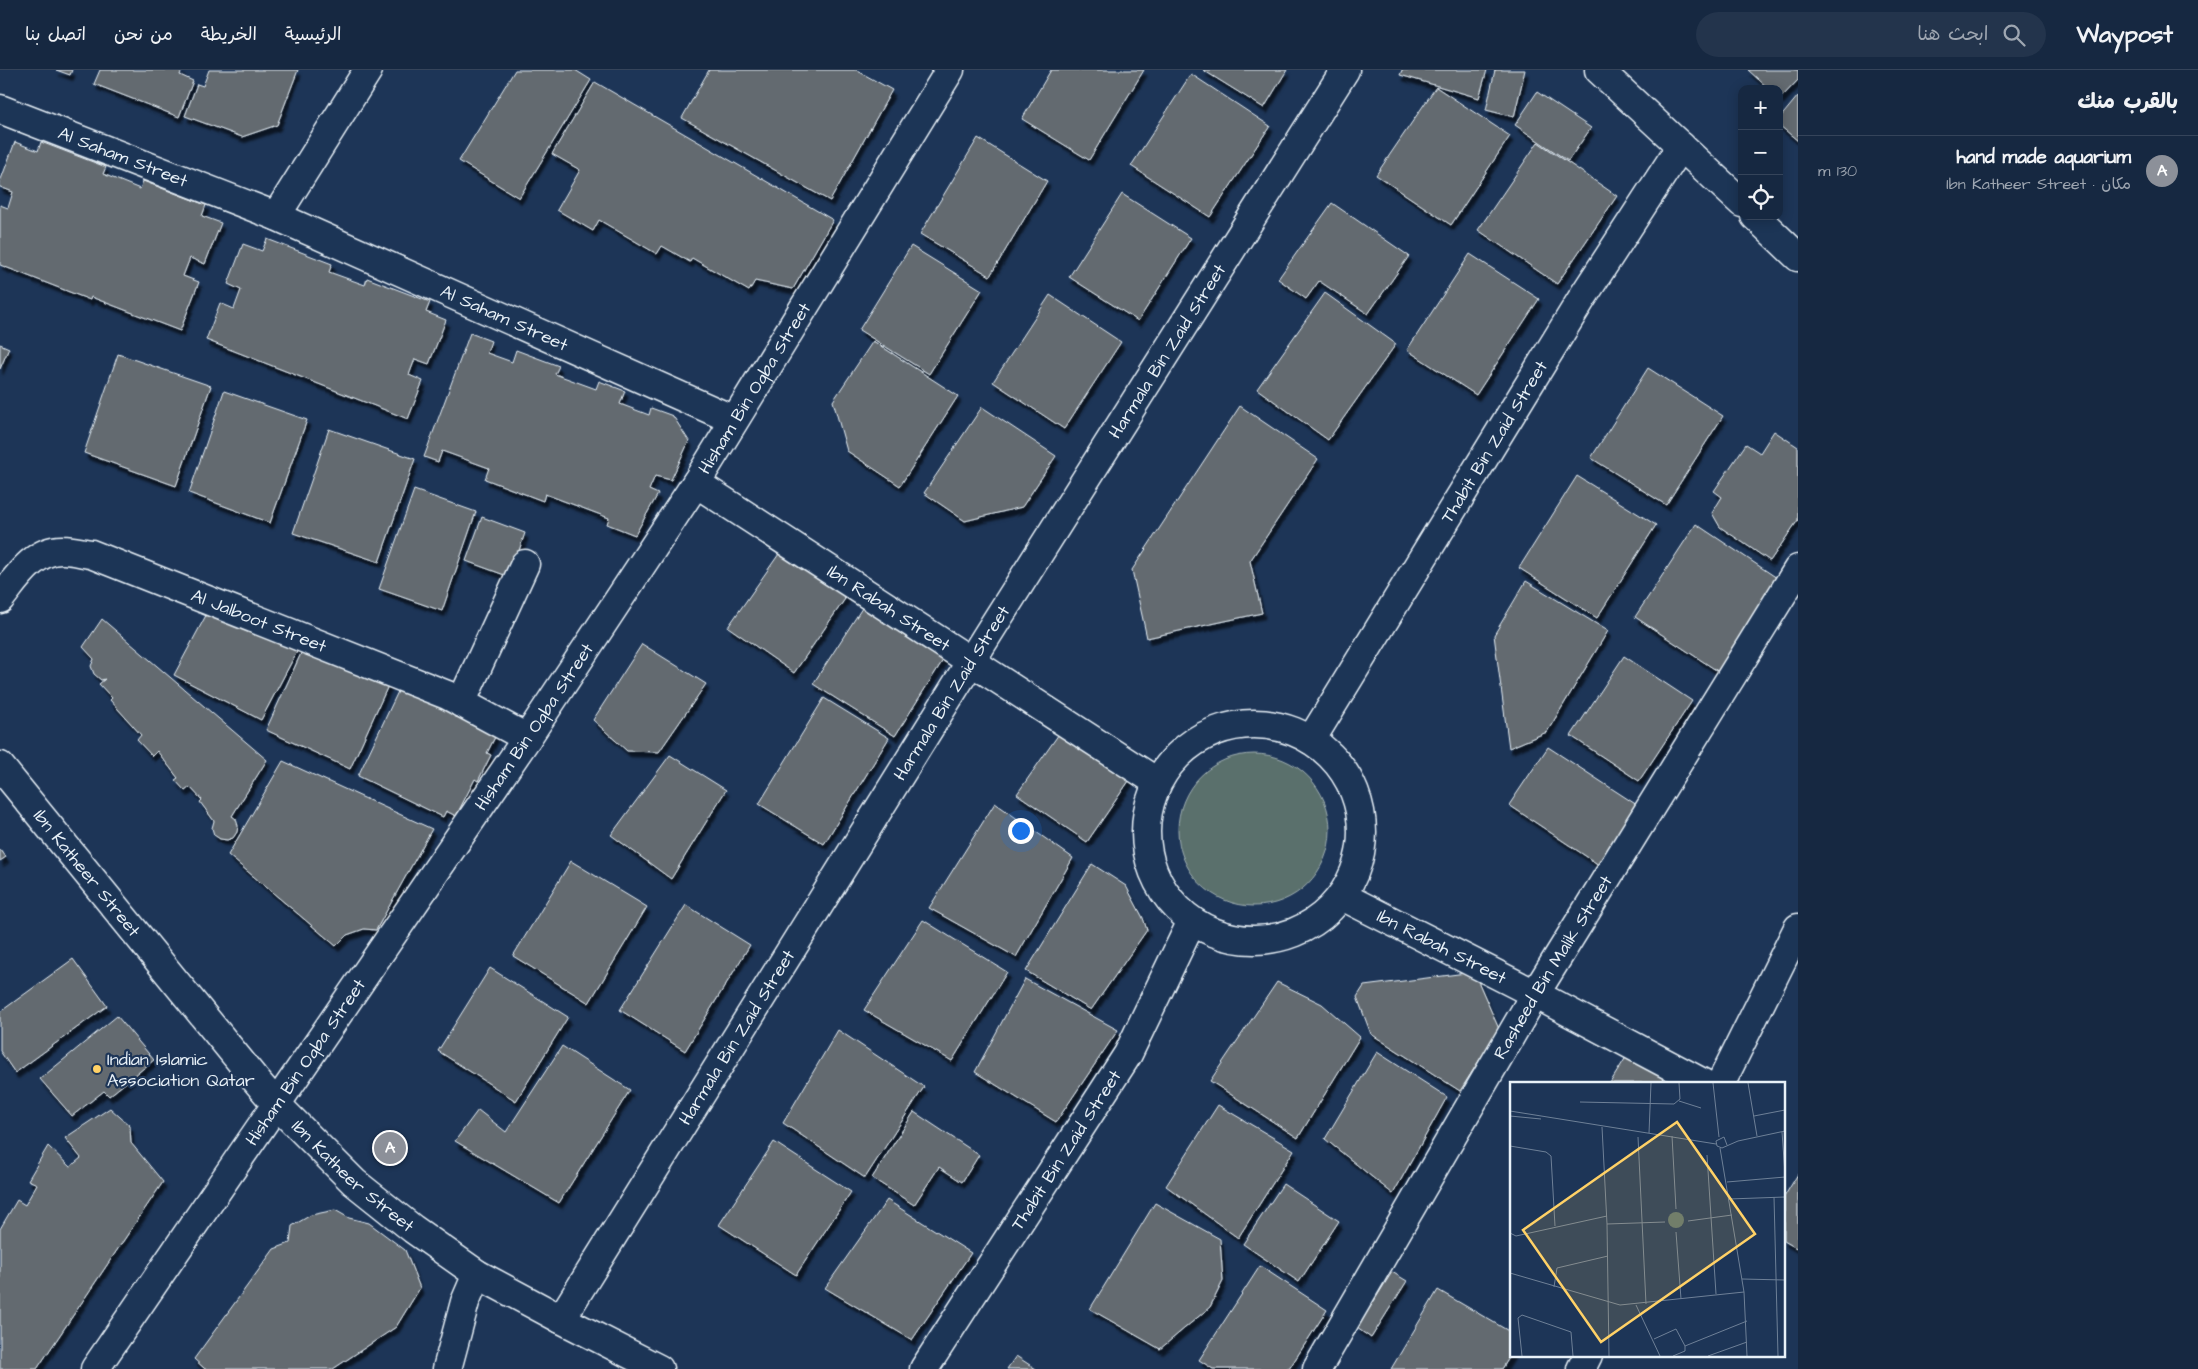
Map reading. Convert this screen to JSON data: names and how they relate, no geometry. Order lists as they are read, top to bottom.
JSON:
{
  "streets": {
    "street": [
      "Al Saham Street",
      "Harmala Bin Zaid Street",
      "Hisham Bin Oqba Street",
      "Thabit Bin Zaid Street",
      "Ibn Rabah Street",
      "Al Jalboot Street",
      "Ibn Katheer Street",
      "Rasheed Bin Malik Street"
    ]
  },
  "crossings": [
    ["Al Saham Street", "Hisham Bin Oqba Street"],
    ["Harmala Bin Zaid Street", "Ibn Rabah Street"],
    ["Harmala Bin Zaid Street", "Ibn Katheer Street"],
    ["Hisham Bin Oqba Street", "Ibn Rabah Street"],
    ["Hisham Bin Oqba Street", "Al Jalboot Street"],
    ["Hisham Bin Oqba Street", "Ibn Katheer Street"],
    ["Ibn Rabah Street", "Rasheed Bin Malik Street"]
  ],
  "places": ["Indian Islamic Association Qatar"],
  "page": {
    "header": "Waypost",
    "search": "ابحث هنا",
    "nav": [
      "الرئيسية",
      "الخريطة",
      "من نحن",
      "اتصل بنا"
    ],
    "heading": "بالقرب منك",
    "map_buttons": ["+", "−"],
    "list": [
      {
        "mark": "A",
        "name": "hand made aquarium",
        "note": "مكان · Ibn Katheer Street",
        "value": "130 m"
      }
    ],
    "pins": "A"
  }
}
